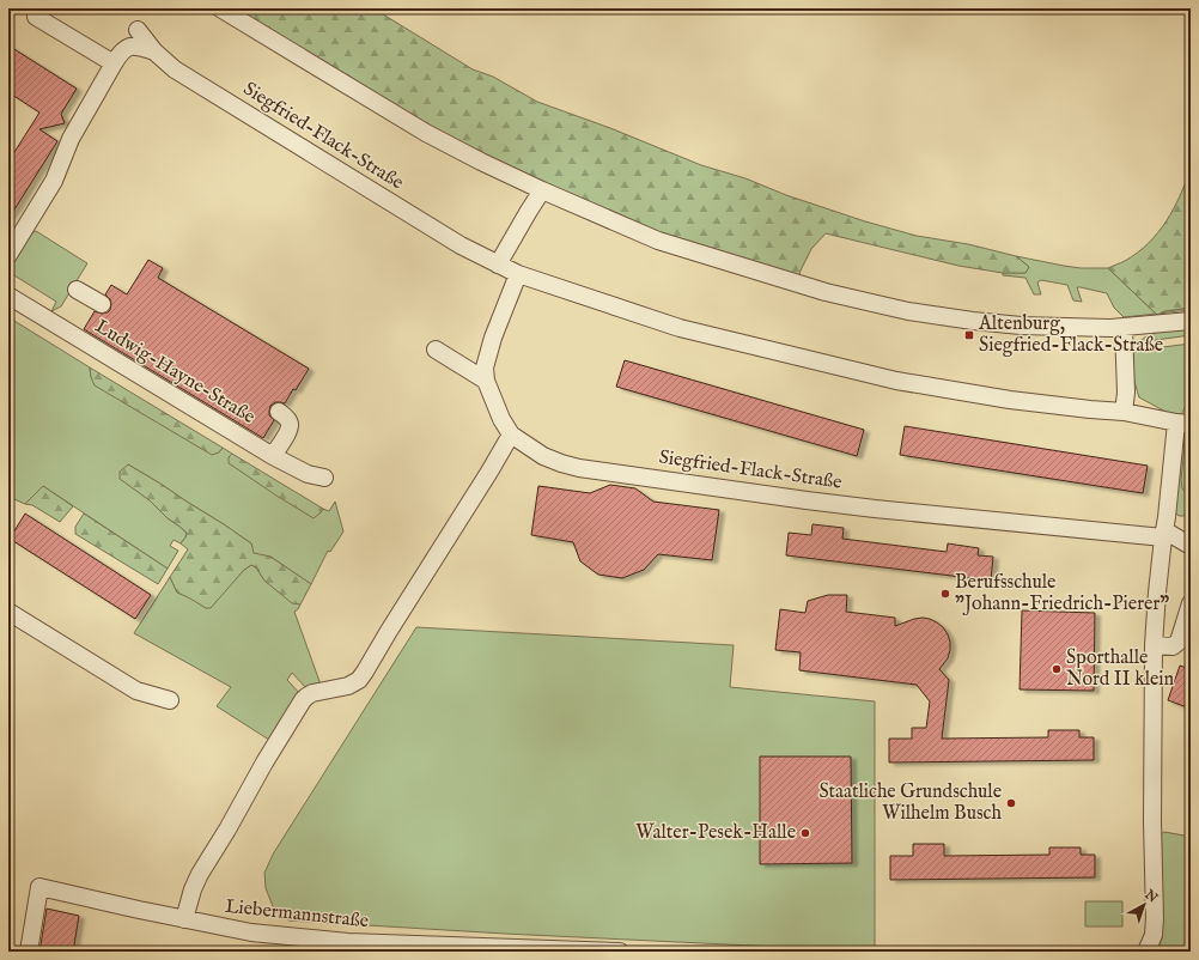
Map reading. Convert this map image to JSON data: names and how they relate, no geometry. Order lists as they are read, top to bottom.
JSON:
{
  "streets": {
    "street": ["Siegfried-Flack-Straße", "Ludwig-Hayne-Straße", "Liebermannstraße"]
  },
  "places": {
    "transit": ["Altenburg, Siegfried-Flack-Straße"],
    "other": [
      "Berufsschule \"Johann-Friedrich-Pierer\"",
      "Sporthalle Nord II klein",
      "Staatliche Grundschule Wilhelm Busch",
      "Walter-Pesek-Halle"
    ]
  },
  "north": "top right"
}
